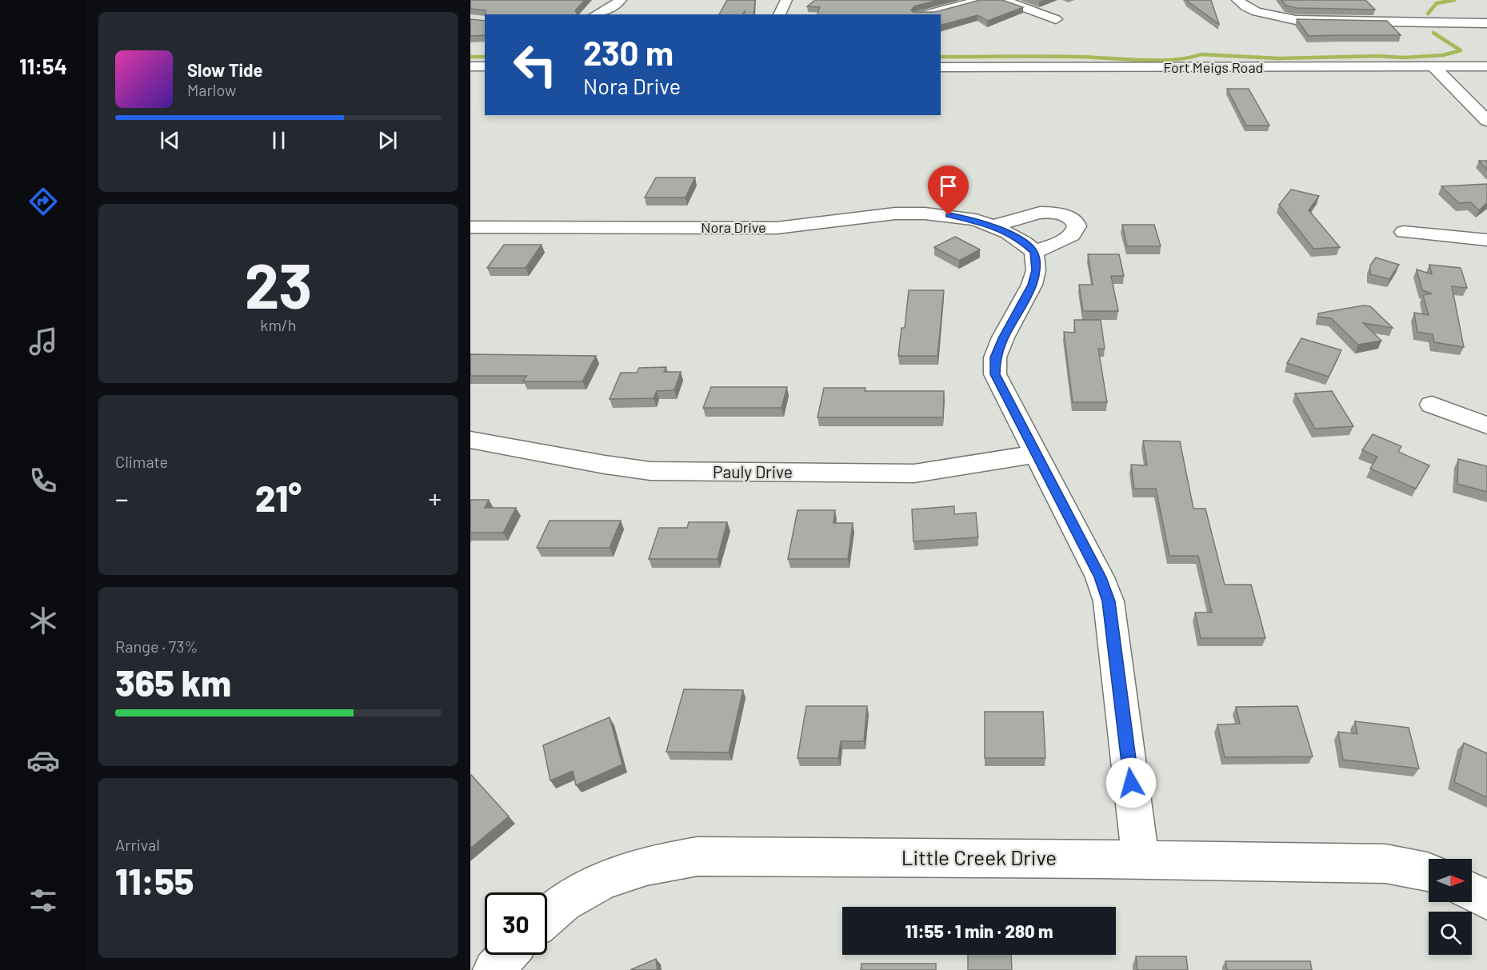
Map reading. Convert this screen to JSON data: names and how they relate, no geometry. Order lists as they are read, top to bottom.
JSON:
{
  "streets": {
    "street": [
      "Fort Meigs Road",
      "Nora Drive",
      "Pauly Drive",
      "Little Creek Drive"
    ]
  },
  "north": "right",
  "page": {
    "tabs": "11:54",
    "turn": ["230 m", "Nora Drive"],
    "song": ["Slow Tide", "Marlow"],
    "tile": [
      ["23", "km/h"],
      "Climate",
      ["Range · 73%", "365 km"],
      ["Arrival", "11:55"]
    ],
    "heat": ["−", "21°", "+"],
    "limit": "30",
    "trip": "11:55 · 1 min · 280 m"
  }
}
